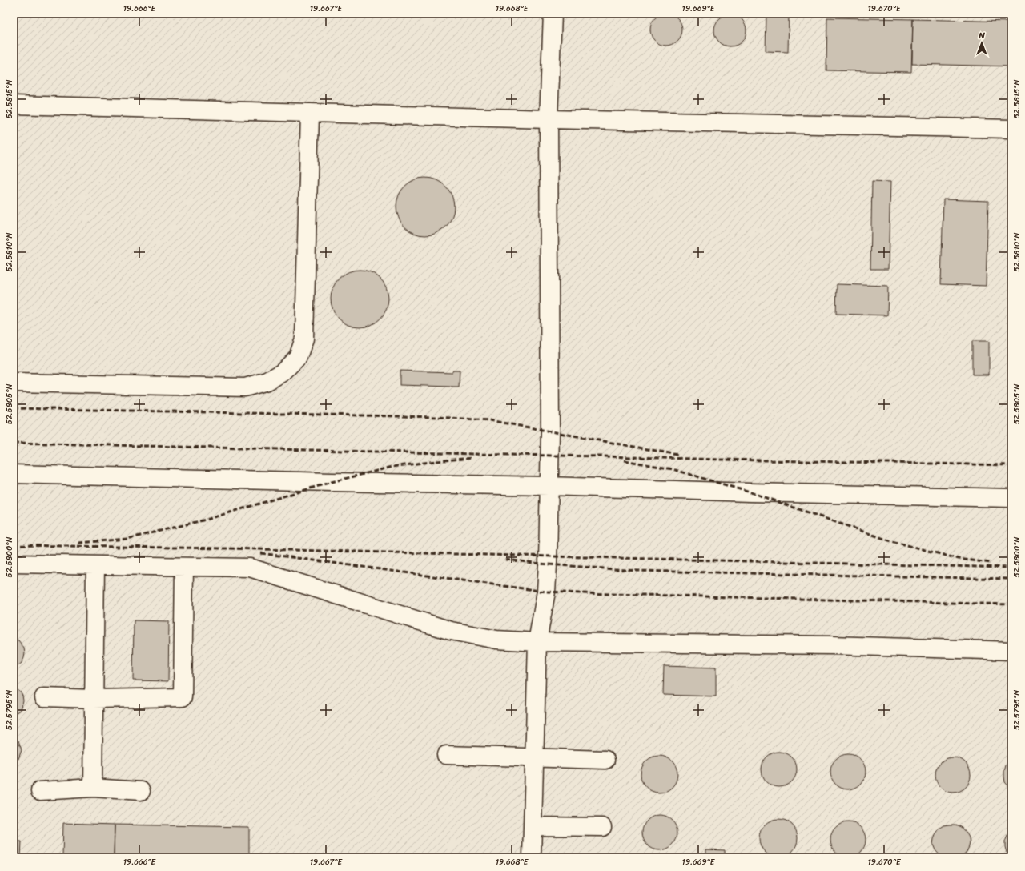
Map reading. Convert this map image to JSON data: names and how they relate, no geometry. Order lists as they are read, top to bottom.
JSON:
{
  "north": "top",
  "coordinates": [
    "19.666°E",
    "19.667°E",
    "19.668°E",
    "19.669°E",
    "19.670°E",
    "52.5815°N",
    "52.5810°N",
    "52.5805°N",
    "52.5800°N",
    "52.5795°N"
  ]
}
